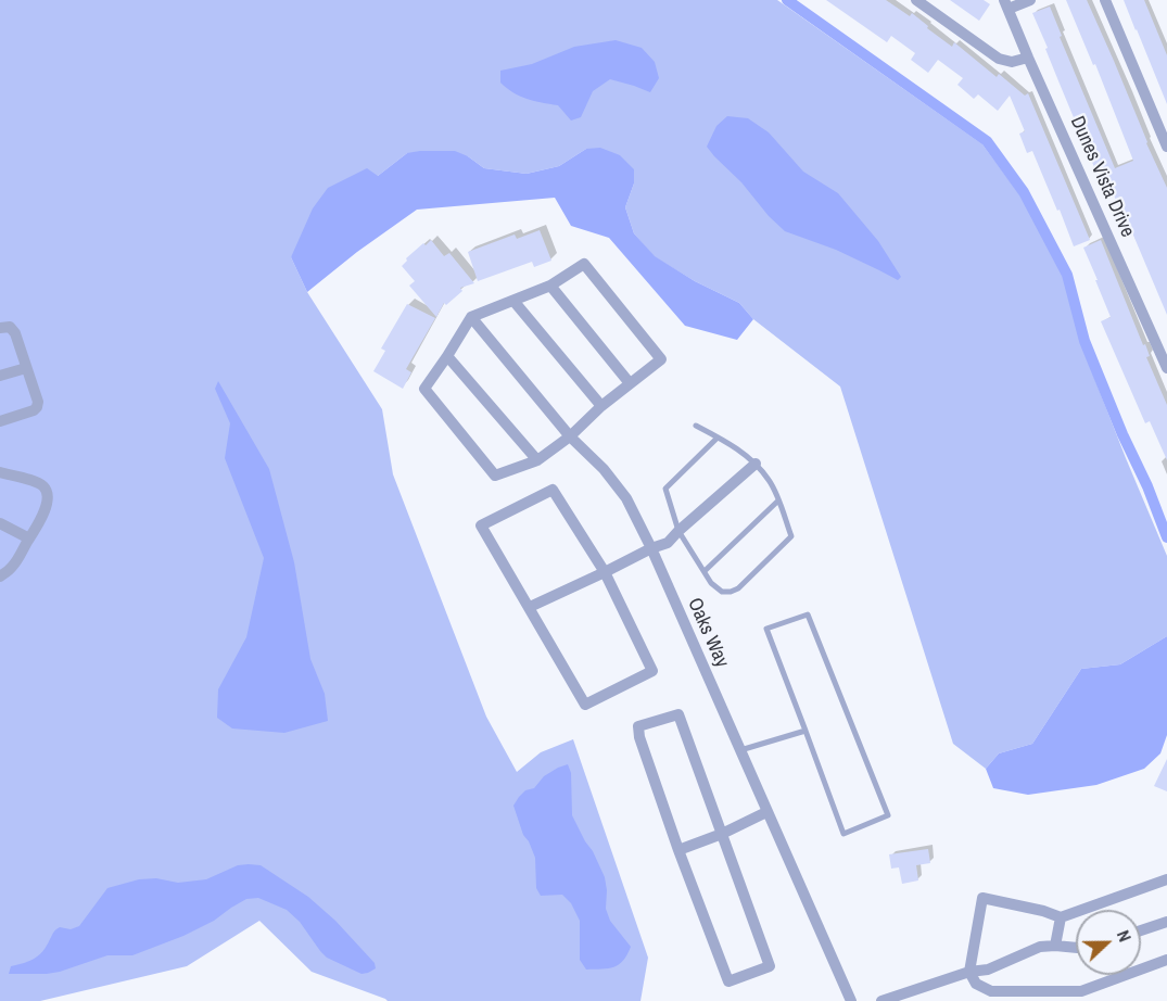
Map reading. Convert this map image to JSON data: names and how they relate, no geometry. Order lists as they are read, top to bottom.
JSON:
{
  "streets": {
    "street": ["Dunes Vista Drive", "Oaks Way"]
  },
  "north": "right"
}
